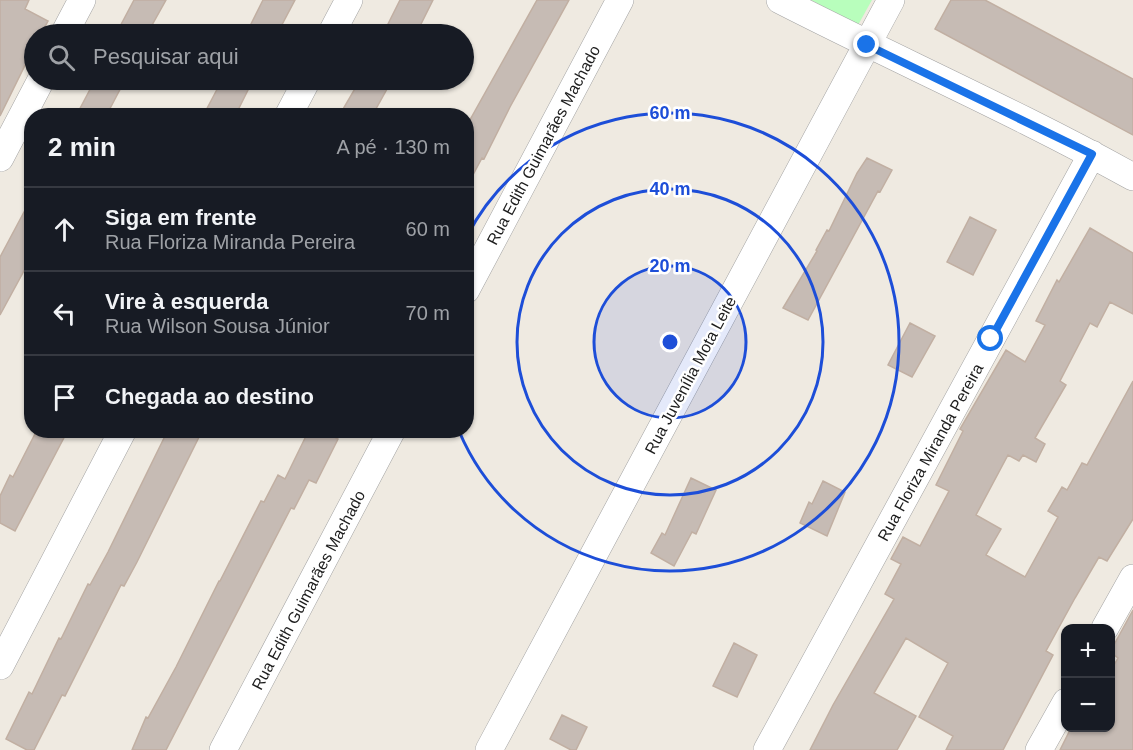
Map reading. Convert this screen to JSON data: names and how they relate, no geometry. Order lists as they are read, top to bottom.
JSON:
{
  "streets": {
    "street": ["Rua Edith Guimarães Machado", "Rua Juvenília Mota Leite", "Rua Floriza Miranda Pereira"]
  },
  "page": {
    "search": "Pesquisar aqui",
    "heading": ["2 min", "A pé · 130 m"],
    "list": [
      ["Siga em frente", "Rua Floriza Miranda Pereira", "60 m"],
      ["Vire à esquerda", "Rua Wilson Sousa Júnior", "70 m"],
      "Chegada ao destino"
    ],
    "map_buttons": ["+", "−"]
  },
  "rings": ["60 m", "40 m", "20 m"]
}
